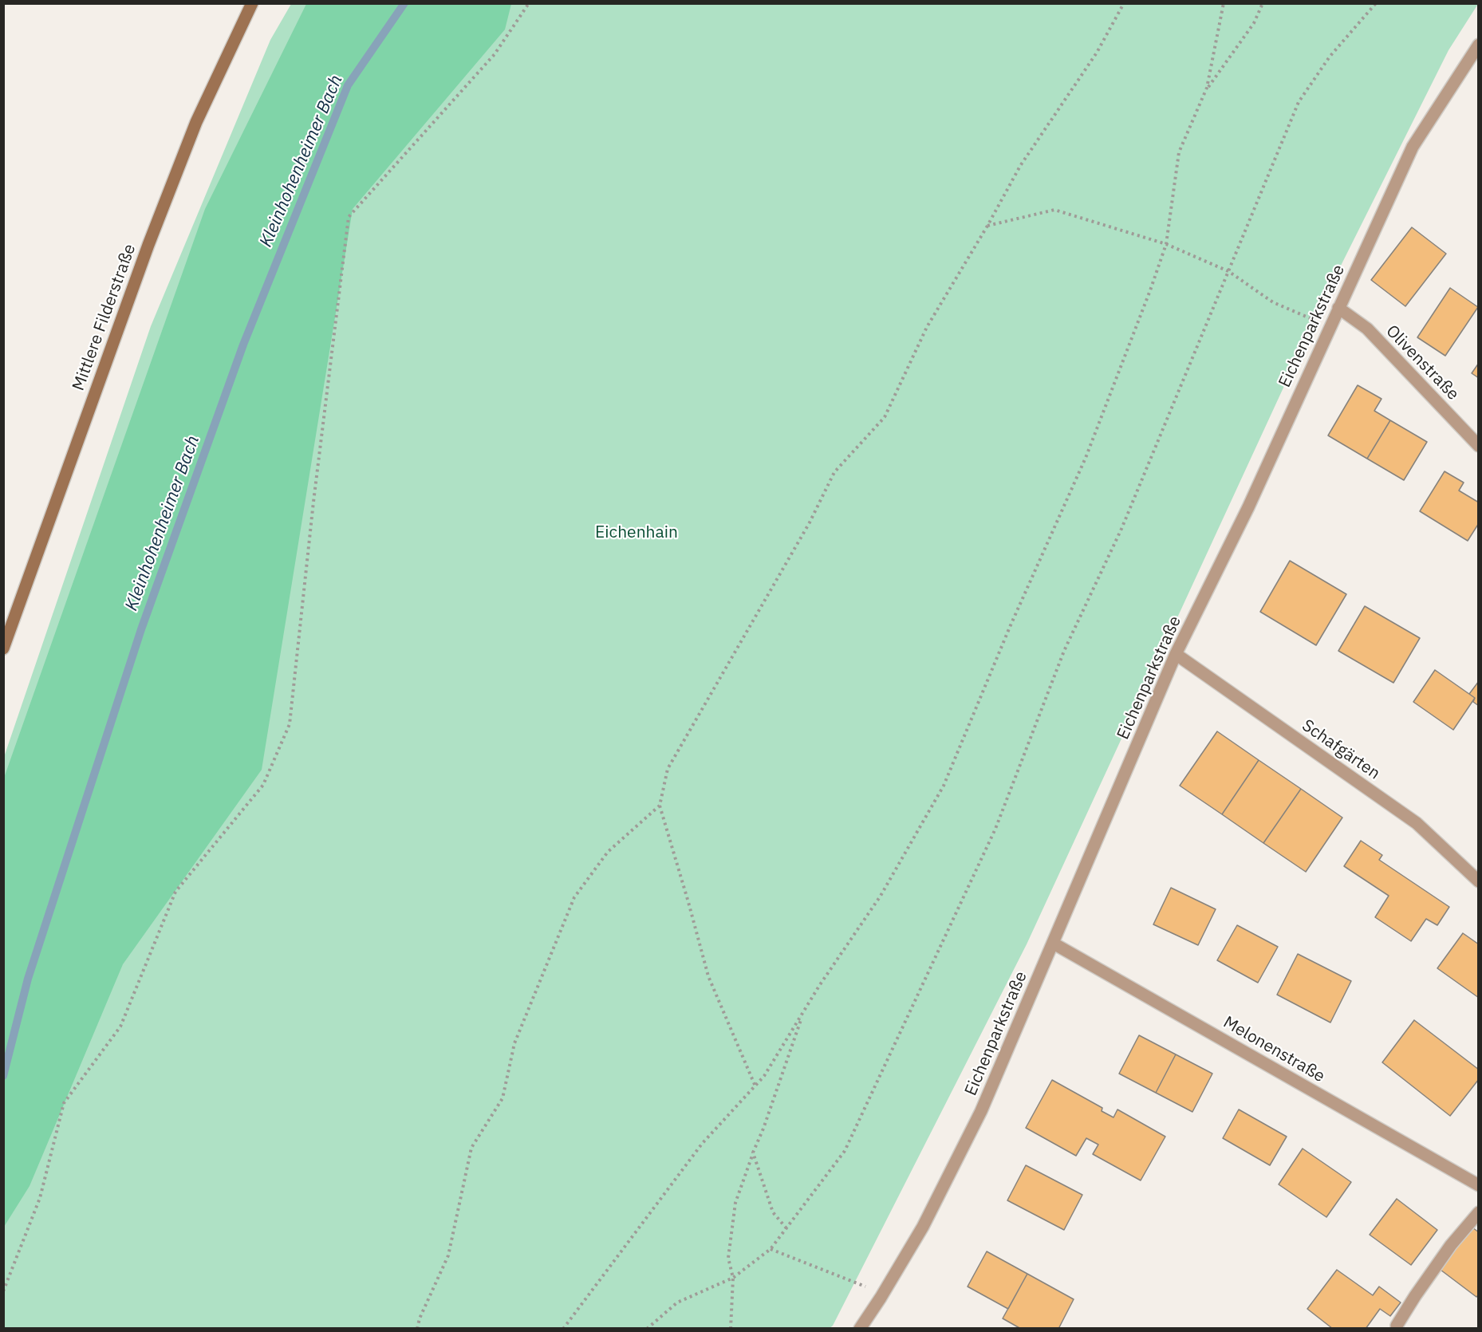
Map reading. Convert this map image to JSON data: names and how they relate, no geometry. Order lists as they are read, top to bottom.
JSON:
{
  "streets": {
    "main road": ["Mittlere Filderstraße"],
    "street": [
      "Eichenparkstraße",
      "Olivenstraße",
      "Schafgärten",
      "Melonenstraße"
    ]
  },
  "crossings": [
    ["Eichenparkstraße", "Olivenstraße"],
    ["Eichenparkstraße", "Schafgärten"],
    ["Eichenparkstraße", "Melonenstraße"]
  ],
  "water": ["Kleinhohenheimer Bach"],
  "parks": ["Eichenhain"]
}
